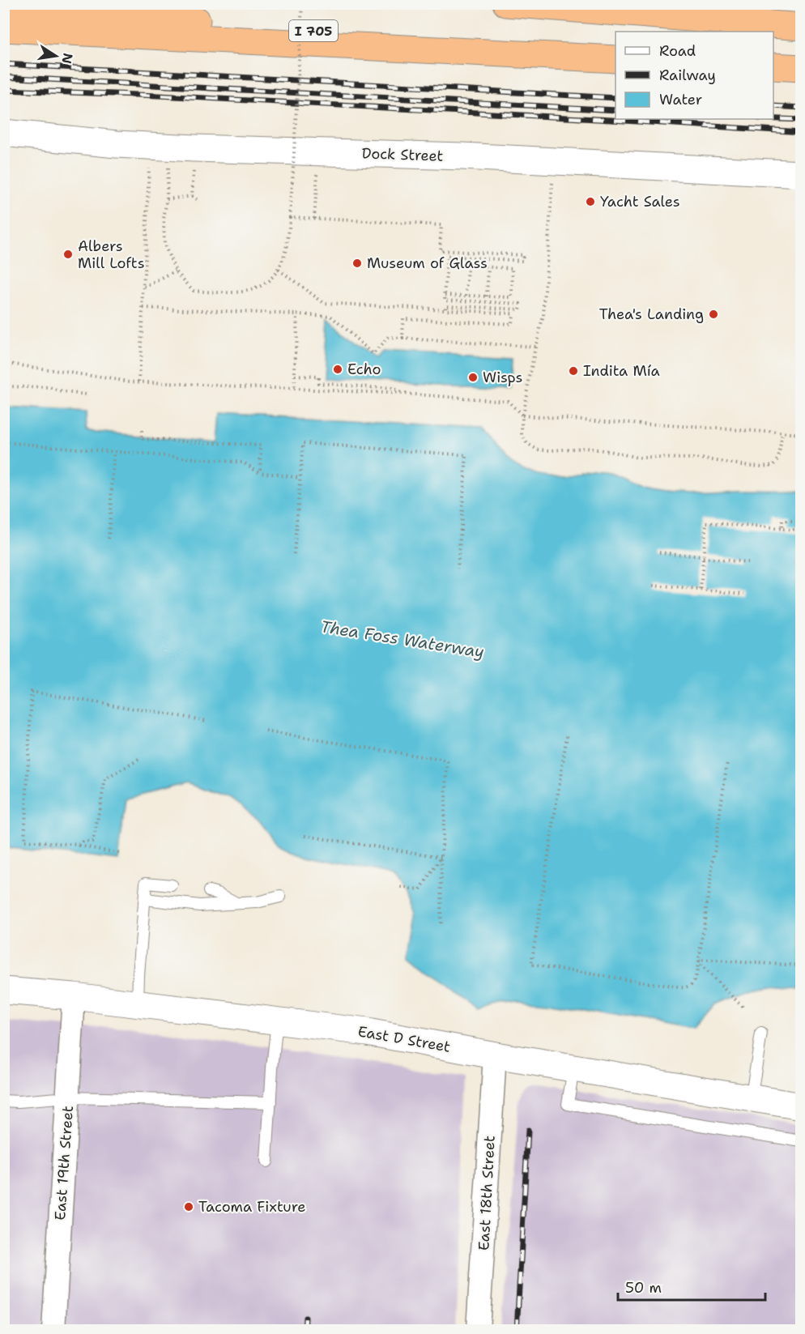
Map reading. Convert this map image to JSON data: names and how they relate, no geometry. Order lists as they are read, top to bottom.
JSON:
{
  "streets": {
    "highway": ["I 705"],
    "street": [
      "Dock Street",
      "East D Street",
      "East 19th Street",
      "East 18th Street"
    ]
  },
  "crossings": [
    ["East D Street", "East 19th Street"],
    ["East D Street", "East 18th Street"]
  ],
  "water": ["Thea Foss Waterway"],
  "places": [
    "Yacht Sales",
    "Albers Mill Lofts",
    "Museum of Glass",
    "Thea's Landing",
    "Echo",
    "Indita Mía",
    "Wisps",
    "Tacoma Fixture"
  ],
  "legend": ["Road", "Railway", "Water"],
  "scale_bar": "50 m",
  "north": "right"
}
